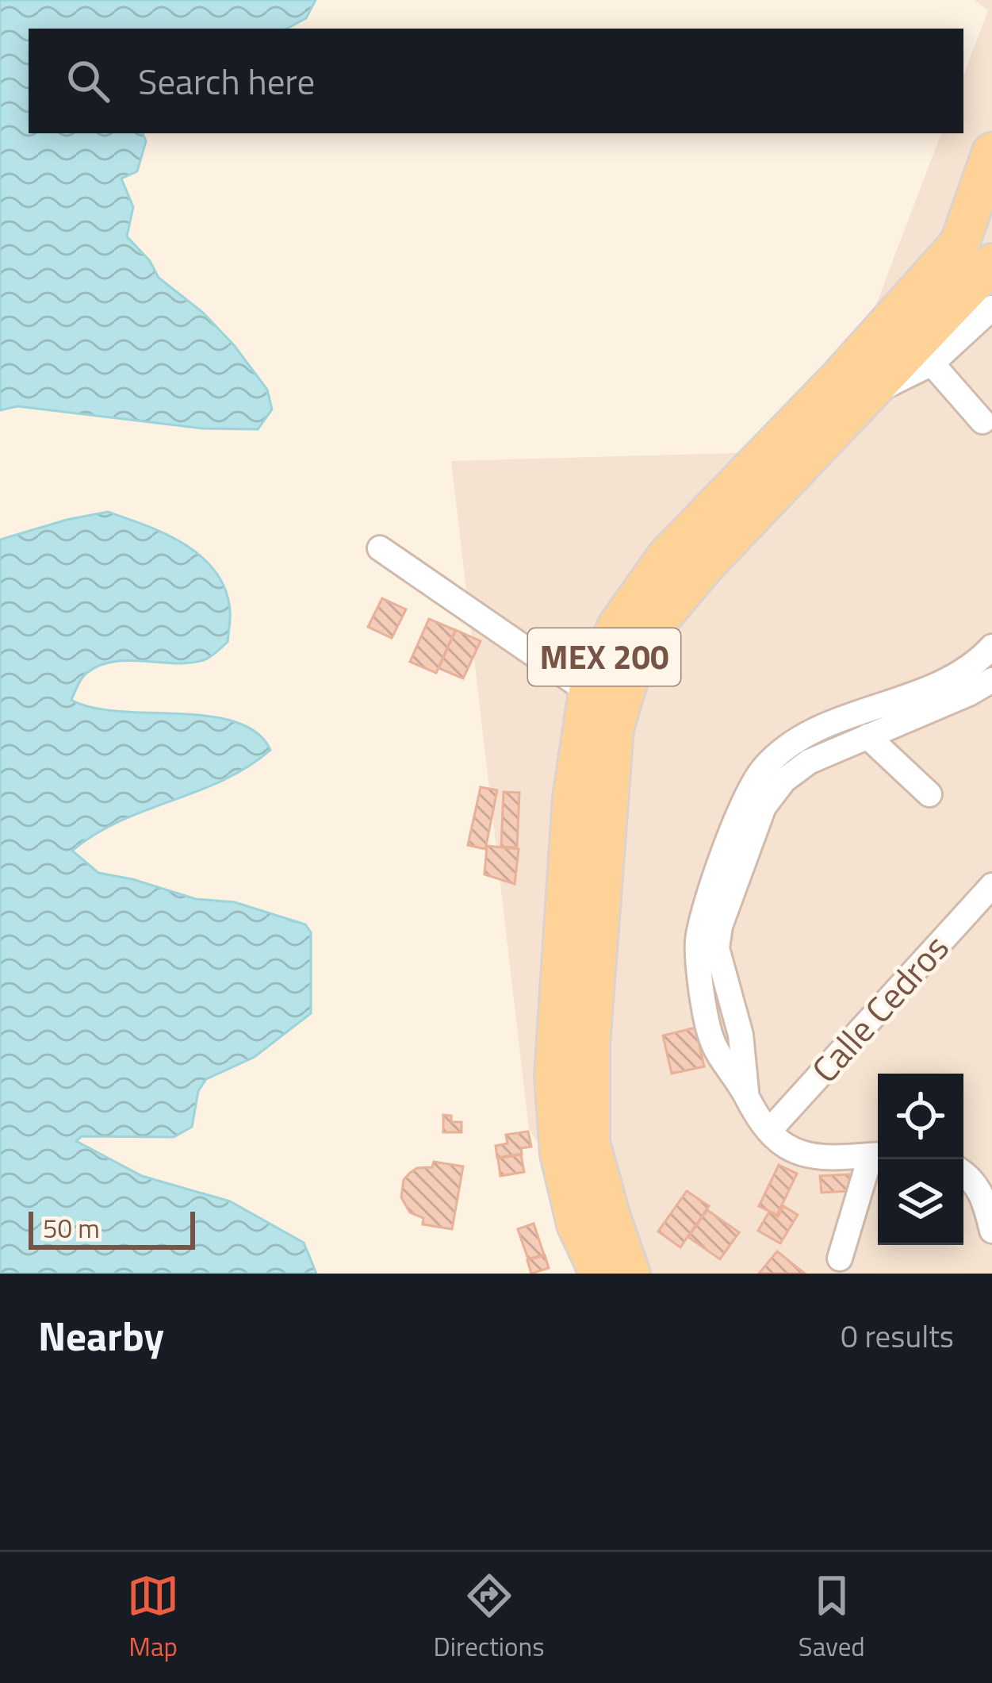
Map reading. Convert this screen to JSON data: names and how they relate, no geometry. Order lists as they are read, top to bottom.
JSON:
{
  "streets": {
    "main road": ["MEX 200"],
    "street": ["Calle Cedros"]
  },
  "scale_bar": "50 m",
  "page": {
    "search": "Search here",
    "scale": "50 m",
    "heading": ["Nearby", "0 results"],
    "nav": ["Map", "Directions", "Saved"]
  }
}
